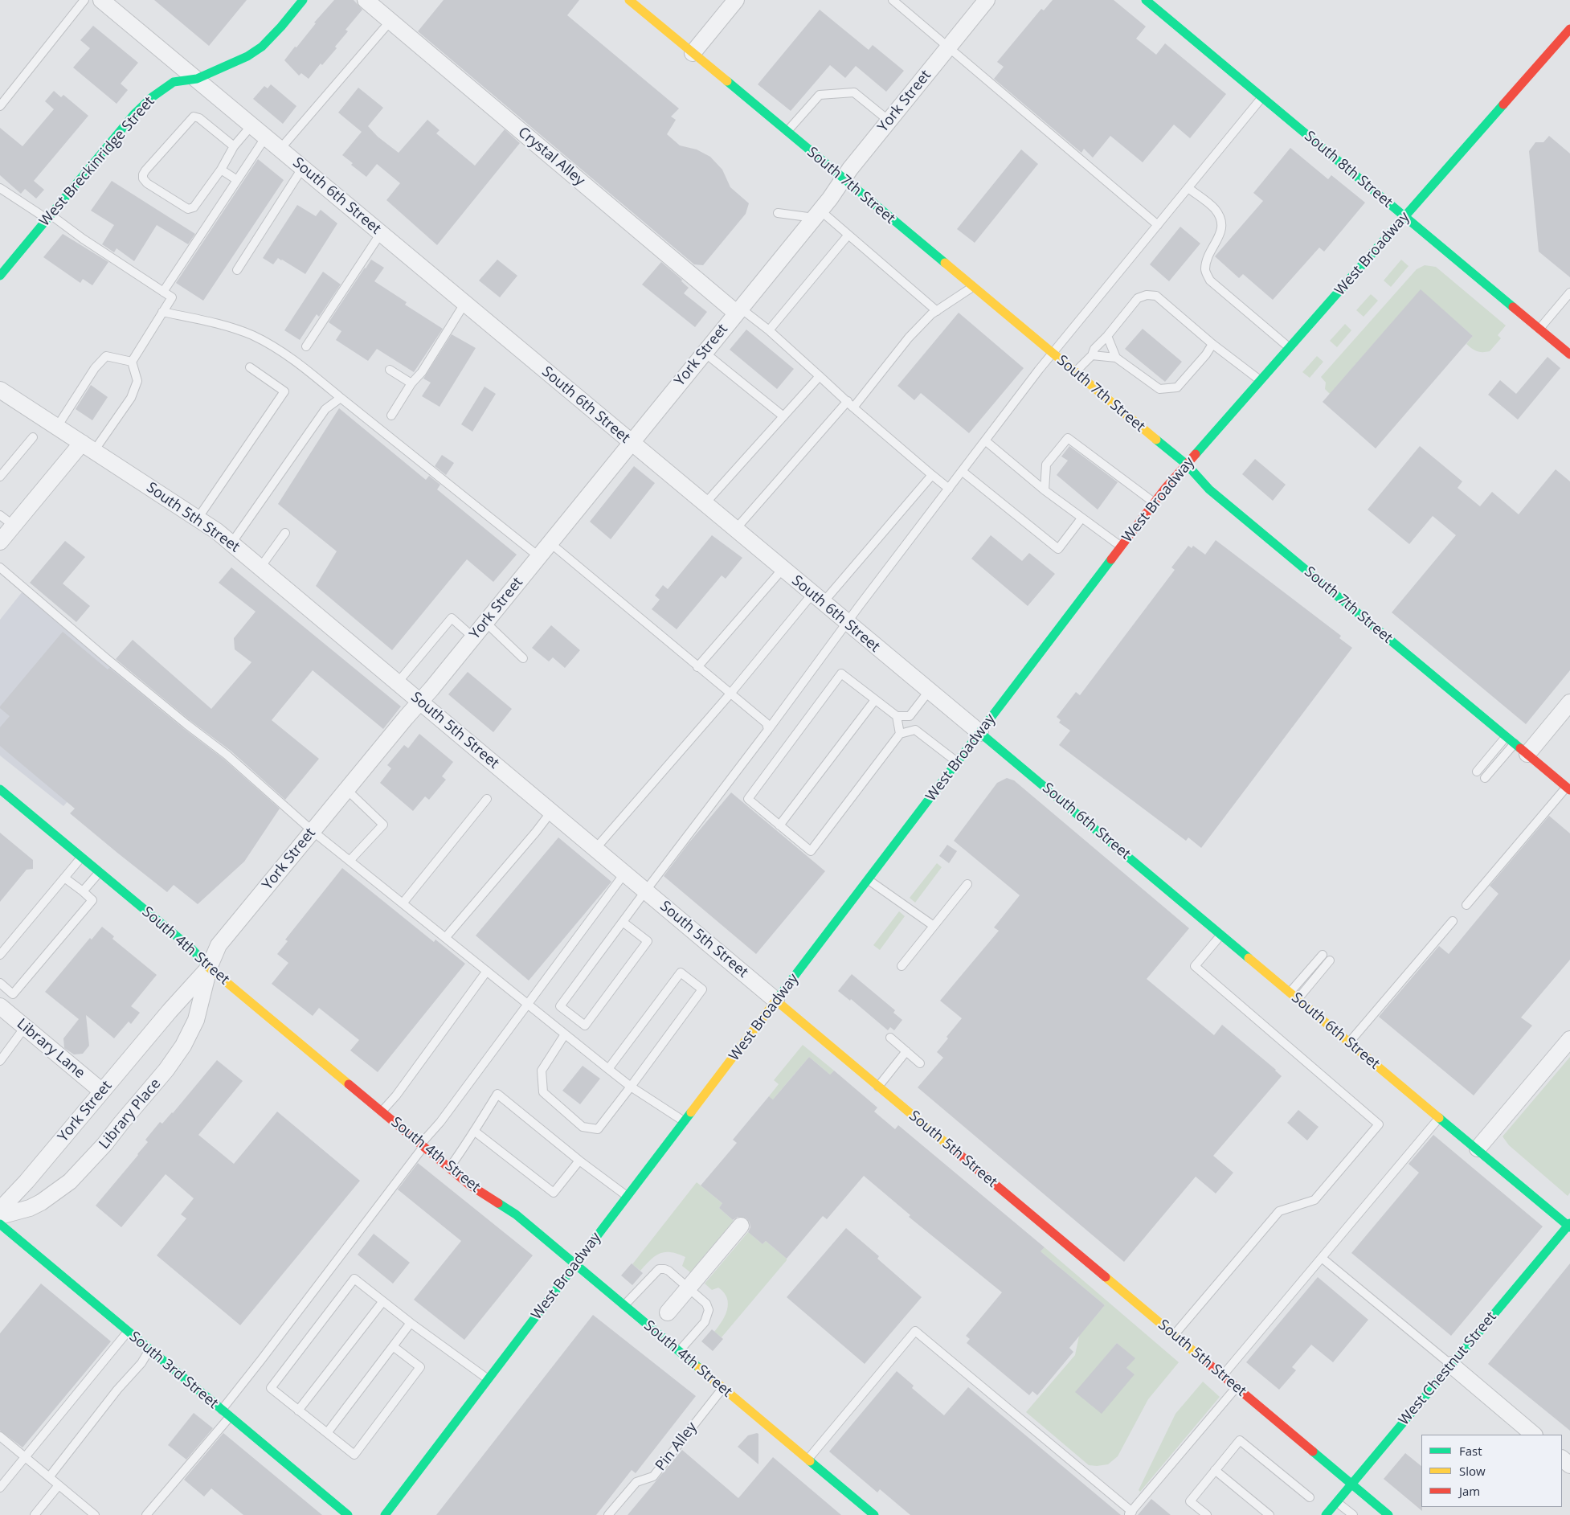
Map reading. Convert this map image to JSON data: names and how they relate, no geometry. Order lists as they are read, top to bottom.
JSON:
{
  "streets": {
    "street": [
      "York Street",
      "Crystal Alley",
      "West Breckinridge Street",
      "South 8th Street",
      "South 7th Street",
      "South 6th Street",
      "West Broadway",
      "South 5th Street",
      "South 4th Street",
      "Library Lane",
      "Library Place",
      "West Chestnut Street",
      "South 3rd Street"
    ],
    "lane": ["Pin Alley"]
  },
  "crossings": [
    ["York Street", "Crystal Alley"],
    ["York Street", "South 7th Street"],
    ["York Street", "South 6th Street"],
    ["York Street", "South 5th Street"],
    ["York Street", "South 4th Street"],
    ["York Street", "Library Lane"],
    ["York Street", "Library Place"],
    ["West Breckinridge Street", "South 6th Street"],
    ["South 8th Street", "West Broadway"],
    ["South 7th Street", "West Broadway"],
    ["South 6th Street", "West Broadway"],
    ["South 6th Street", "West Chestnut Street"],
    ["West Broadway", "South 5th Street"],
    ["West Broadway", "South 4th Street"],
    ["South 5th Street", "West Chestnut Street"],
    ["South 4th Street", "Library Place"],
    ["South 4th Street", "Pin Alley"]
  ],
  "legend": ["Fast", "Slow", "Jam"]
}
